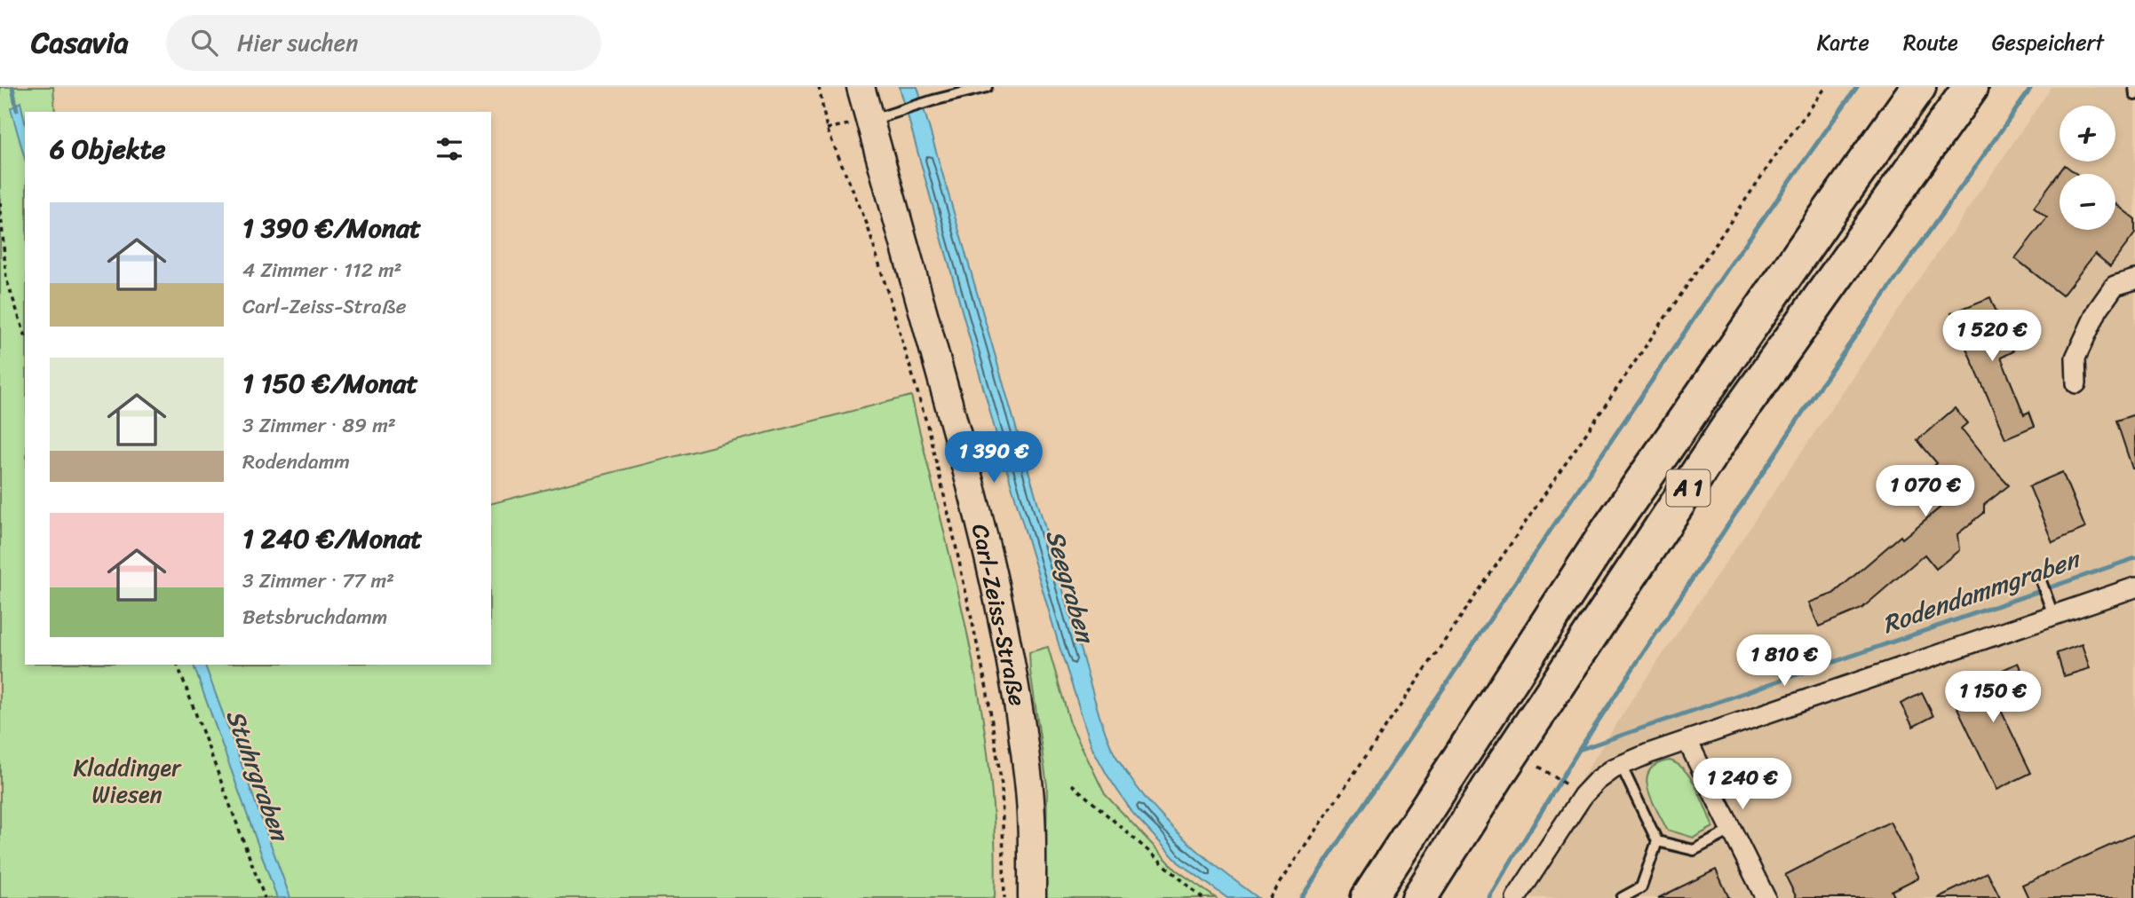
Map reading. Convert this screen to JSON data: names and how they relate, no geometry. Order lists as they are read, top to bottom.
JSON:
{
  "streets": {
    "highway": ["A 1"],
    "main road": ["Carl-Zeiss-Straße"]
  },
  "water": ["Seegraben", "Rodendammgraben", "Stuhrgraben"],
  "parks": ["Kladdinger Wiesen"],
  "page": {
    "header": "Casavia",
    "search": "Hier suchen",
    "nav": ["Karte", "Route", "Gespeichert"],
    "map_buttons": ["+", "−"],
    "heading": "6 Objekte",
    "list": [
      {
        "name": "1 390 €/Monat",
        "note": "4 Zimmer · 112 m² · Carl-Zeiss-Straße"
      },
      {
        "name": "1 150 €/Monat",
        "note": "3 Zimmer · 89 m² · Rodendamm"
      },
      {
        "name": "1 240 €/Monat",
        "note": "3 Zimmer · 77 m² · Betsbruchdamm"
      }
    ],
    "price": [
      "1 520 €",
      "1 390 €",
      "1 070 €",
      "1 810 €",
      "1 150 €",
      "1 240 €"
    ]
  }
}
